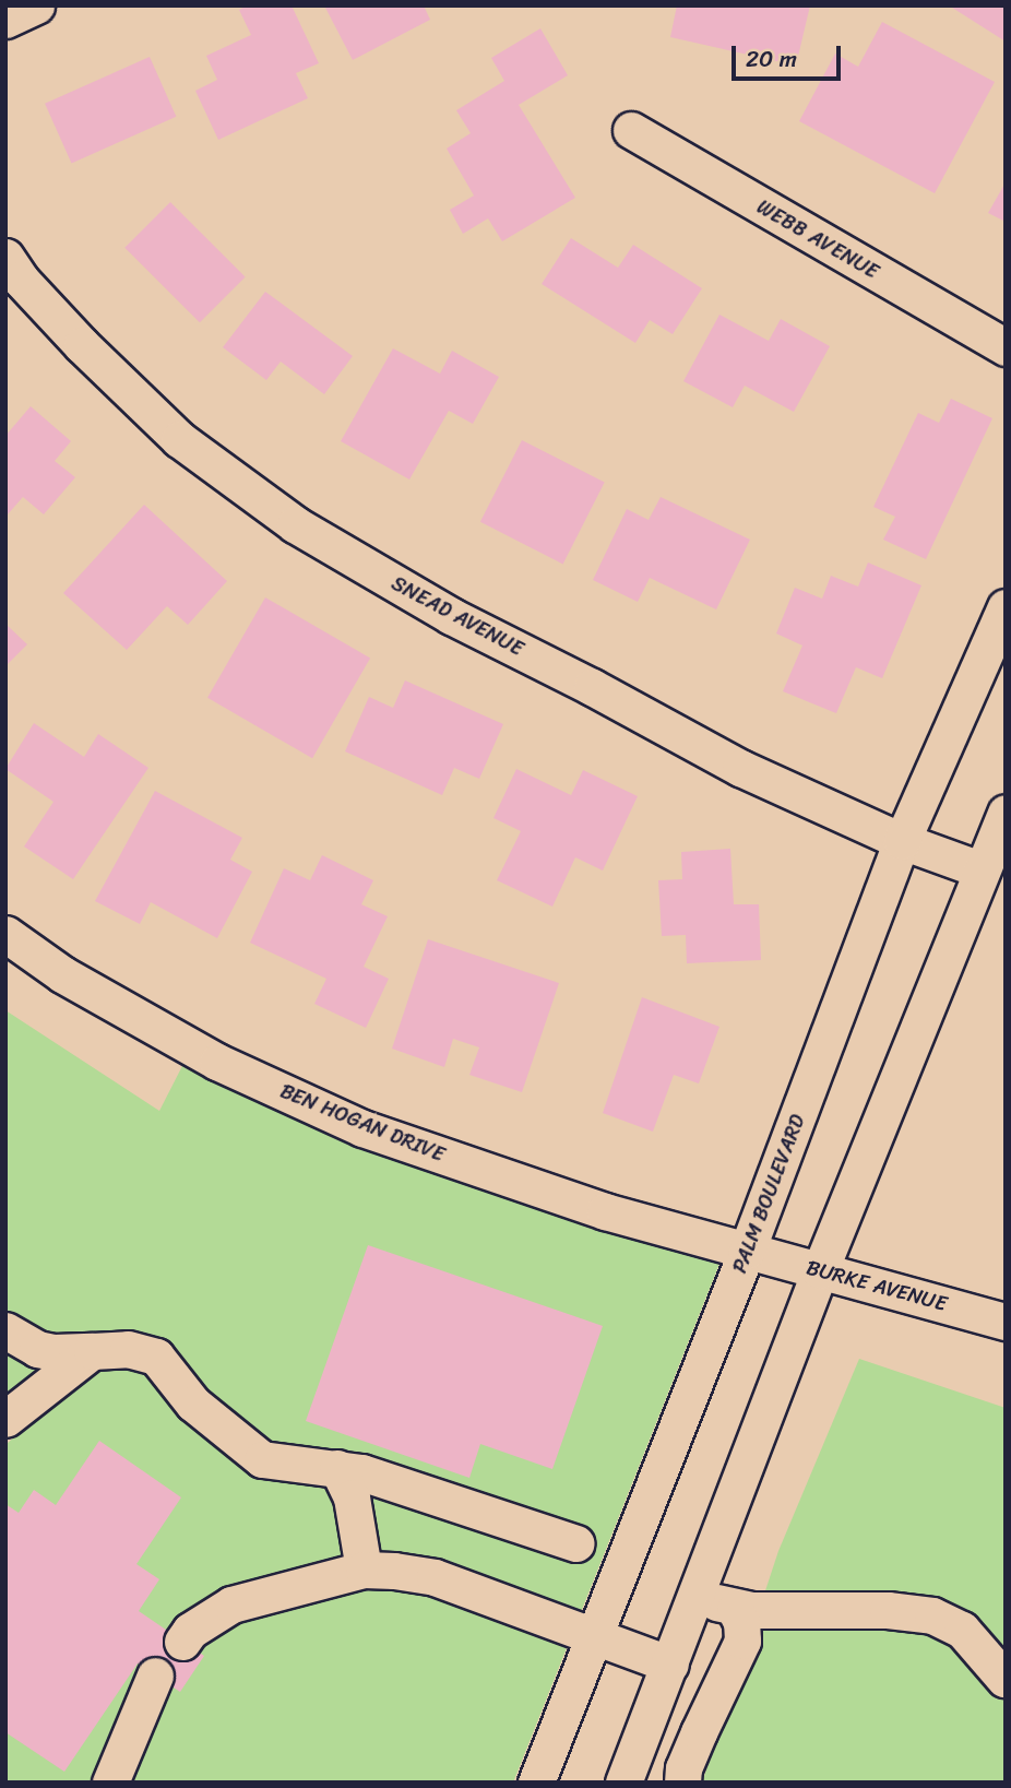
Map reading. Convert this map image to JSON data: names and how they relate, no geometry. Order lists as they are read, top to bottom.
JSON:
{
  "streets": {
    "street": [
      "WEBB AVENUE",
      "SNEAD AVENUE",
      "BEN HOGAN DRIVE",
      "PALM BOULEVARD",
      "BURKE AVENUE"
    ]
  },
  "crossings": [
    ["SNEAD AVENUE", "PALM BOULEVARD"],
    ["BEN HOGAN DRIVE", "PALM BOULEVARD"],
    ["BEN HOGAN DRIVE", "BURKE AVENUE"],
    ["PALM BOULEVARD", "BURKE AVENUE"]
  ],
  "scale_bar": "20 m"
}
